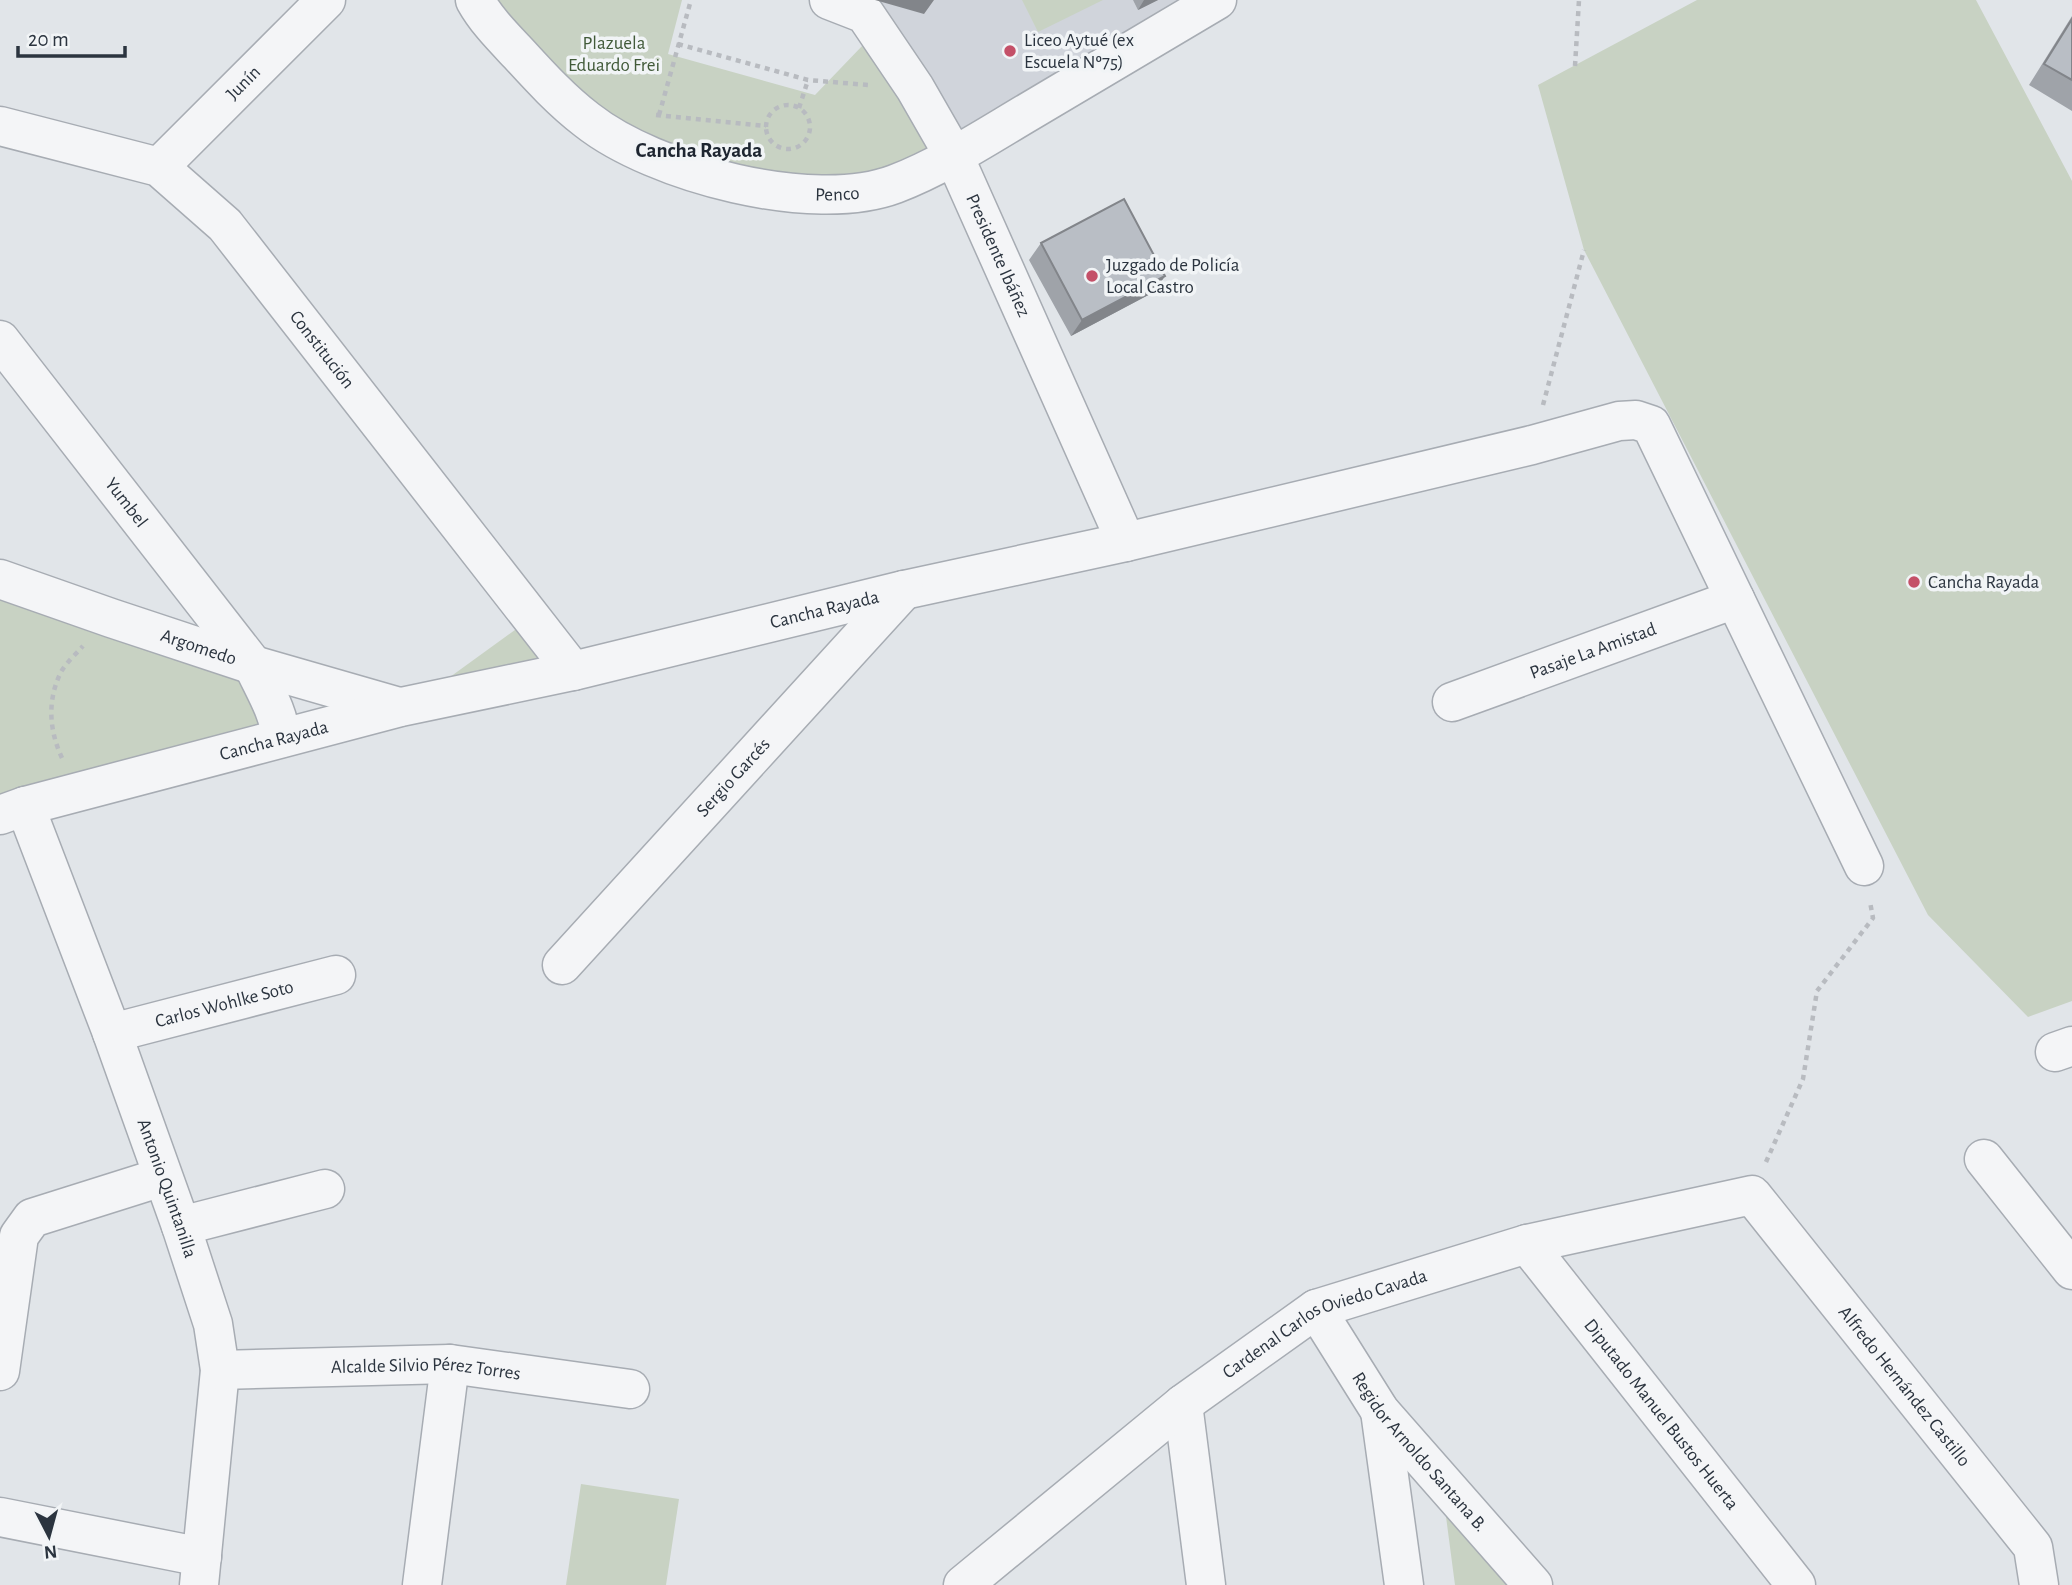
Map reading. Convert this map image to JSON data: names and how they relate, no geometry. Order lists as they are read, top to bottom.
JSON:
{
  "streets": {
    "street": [
      "Junín",
      "Penco",
      "Presidente Ibáñez",
      "Constitución",
      "Yumbel",
      "Cancha Rayada",
      "Argomedo",
      "Pasaje La Amistad",
      "Sergio Garcés",
      "Carlos Wohlke Soto",
      "Antonio Quintanilla",
      "Cardenal Carlos Oviedo Cavada",
      "Alcalde Silvio Pérez Torres",
      "Alfredo Hernández Castillo",
      "Diputado Manuel Bustos Huerta",
      "Regidor Arnoldo Santana B."
    ]
  },
  "crossings": [
    ["Junín", "Constitución"],
    ["Penco", "Presidente Ibáñez"],
    ["Presidente Ibáñez", "Cancha Rayada"],
    ["Constitución", "Cancha Rayada"],
    ["Yumbel", "Cancha Rayada"],
    ["Yumbel", "Argomedo"],
    ["Cancha Rayada", "Argomedo"],
    ["Cancha Rayada", "Pasaje La Amistad"],
    ["Cancha Rayada", "Sergio Garcés"],
    ["Cancha Rayada", "Antonio Quintanilla"],
    ["Carlos Wohlke Soto", "Antonio Quintanilla"],
    ["Antonio Quintanilla", "Alcalde Silvio Pérez Torres"],
    ["Cardenal Carlos Oviedo Cavada", "Alfredo Hernández Castillo"],
    ["Cardenal Carlos Oviedo Cavada", "Diputado Manuel Bustos Huerta"],
    ["Cardenal Carlos Oviedo Cavada", "Regidor Arnoldo Santana B."]
  ],
  "districts": ["Cancha Rayada"],
  "parks": ["Plazuela Eduardo Frei"],
  "places": ["Liceo Aytué (ex Escuela Nº75)", "Juzgado de Policía Local Castro", "Cancha Rayada"],
  "scale_bar": "20 m",
  "north": "bottom"
}
